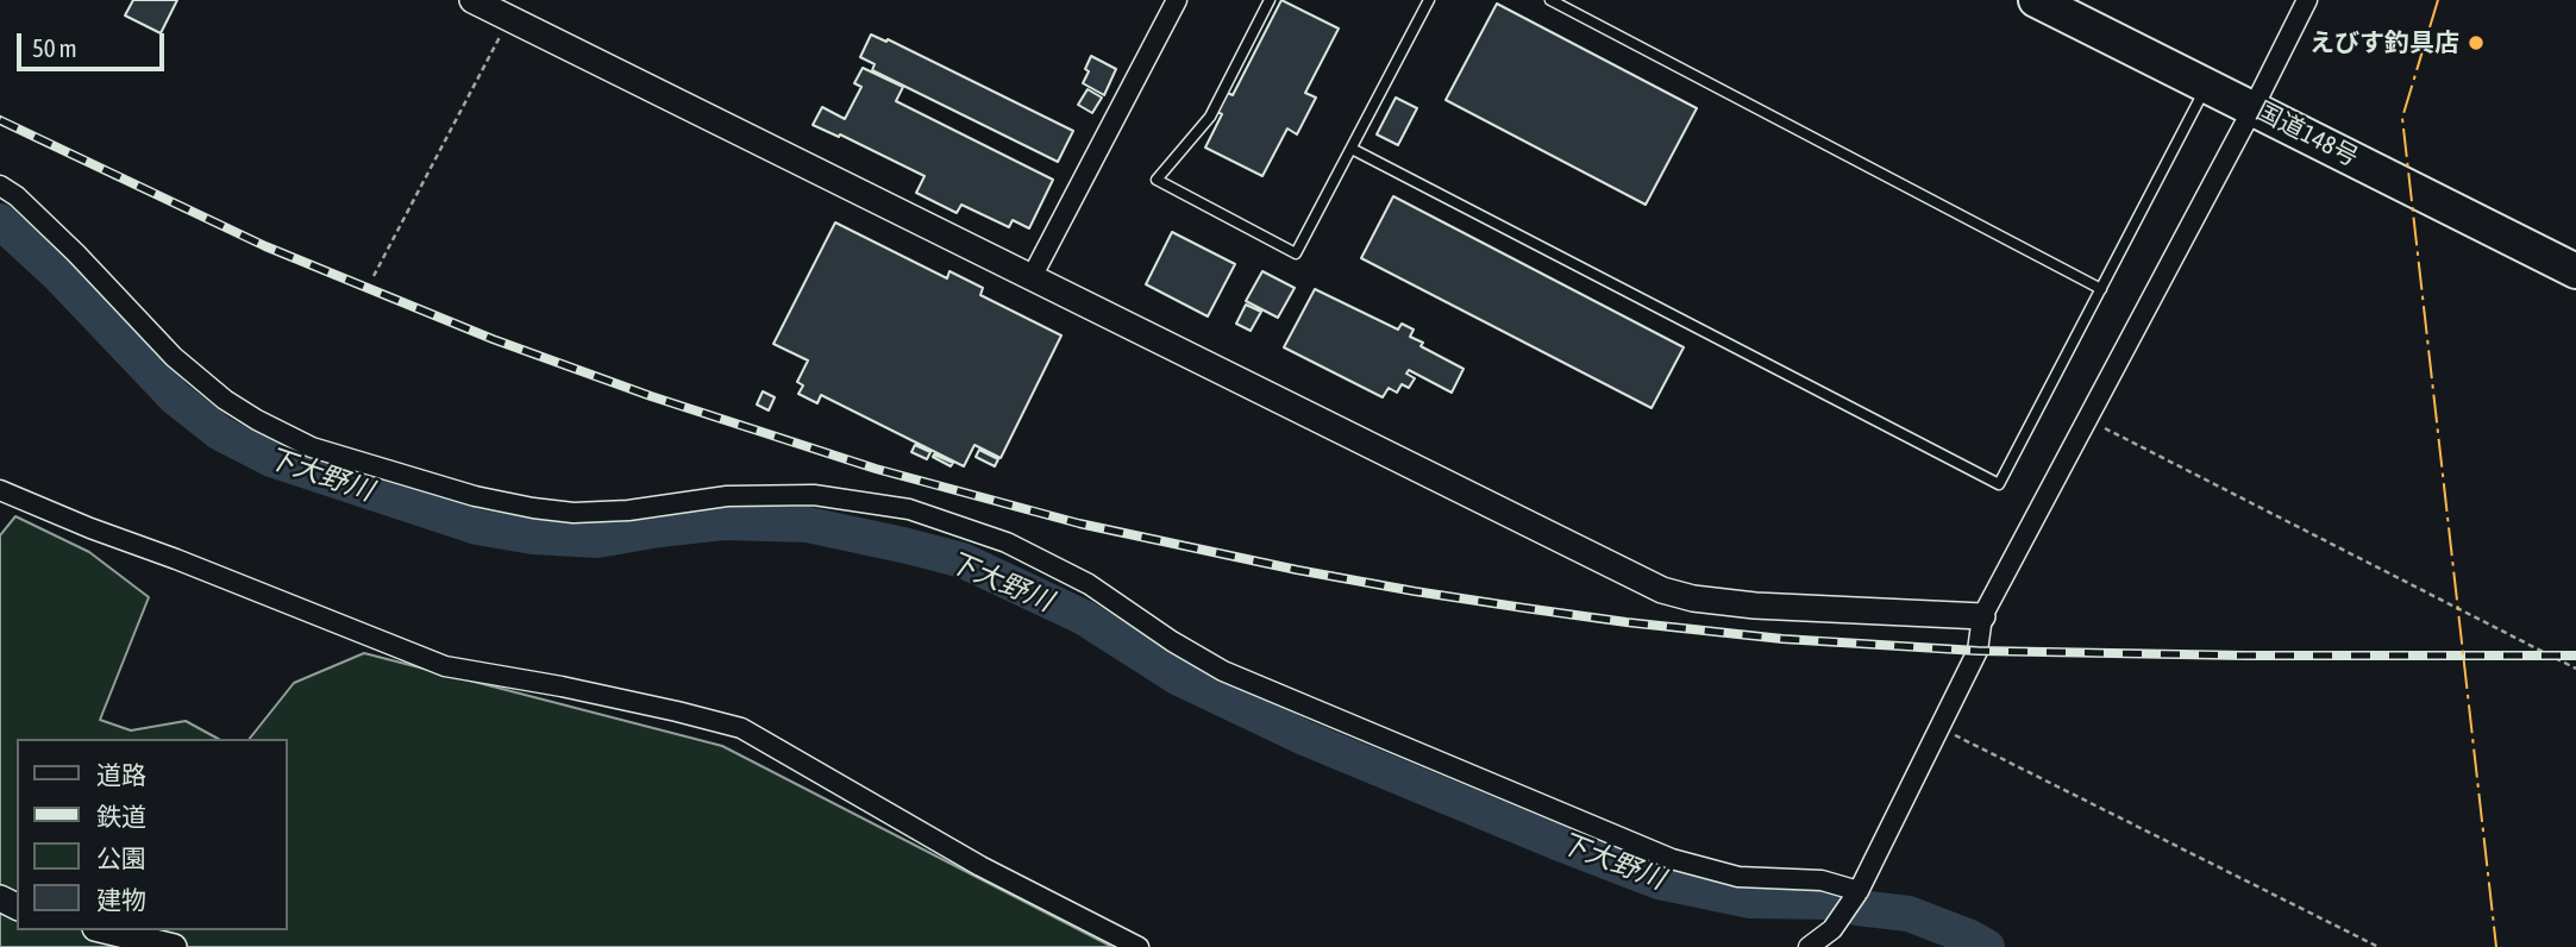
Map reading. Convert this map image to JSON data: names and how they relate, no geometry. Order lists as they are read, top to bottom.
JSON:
{
  "streets": {
    "highway": ["国道148号"]
  },
  "water": ["下大野川"],
  "places": ["えびす釣具店"],
  "legend": [
    "道路",
    "鉄道",
    "公園",
    "建物"
  ],
  "scale_bar": "50 m"
}
